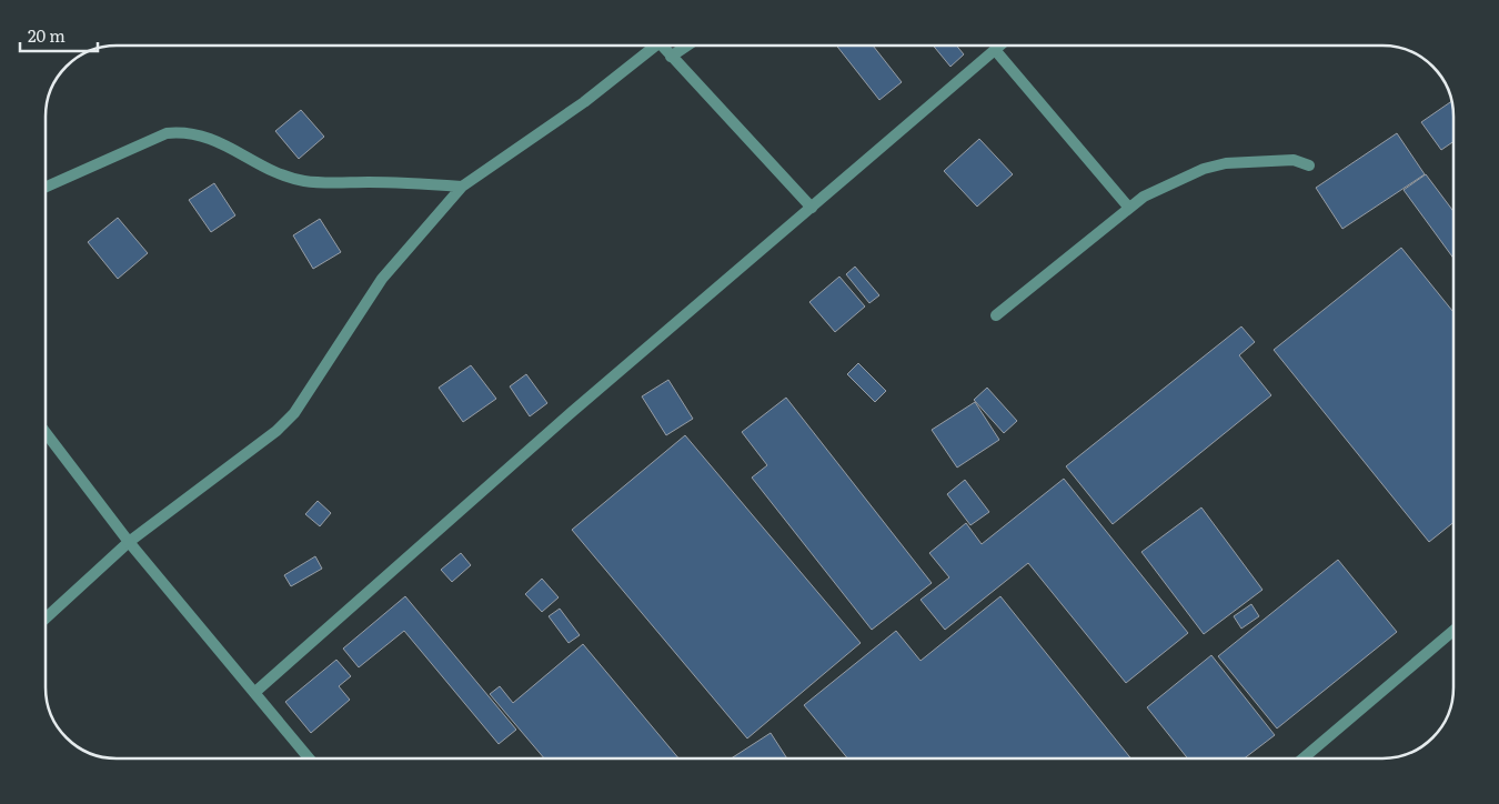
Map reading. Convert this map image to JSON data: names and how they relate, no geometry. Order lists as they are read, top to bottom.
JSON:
{
  "scale_bar": "20 m"
}
